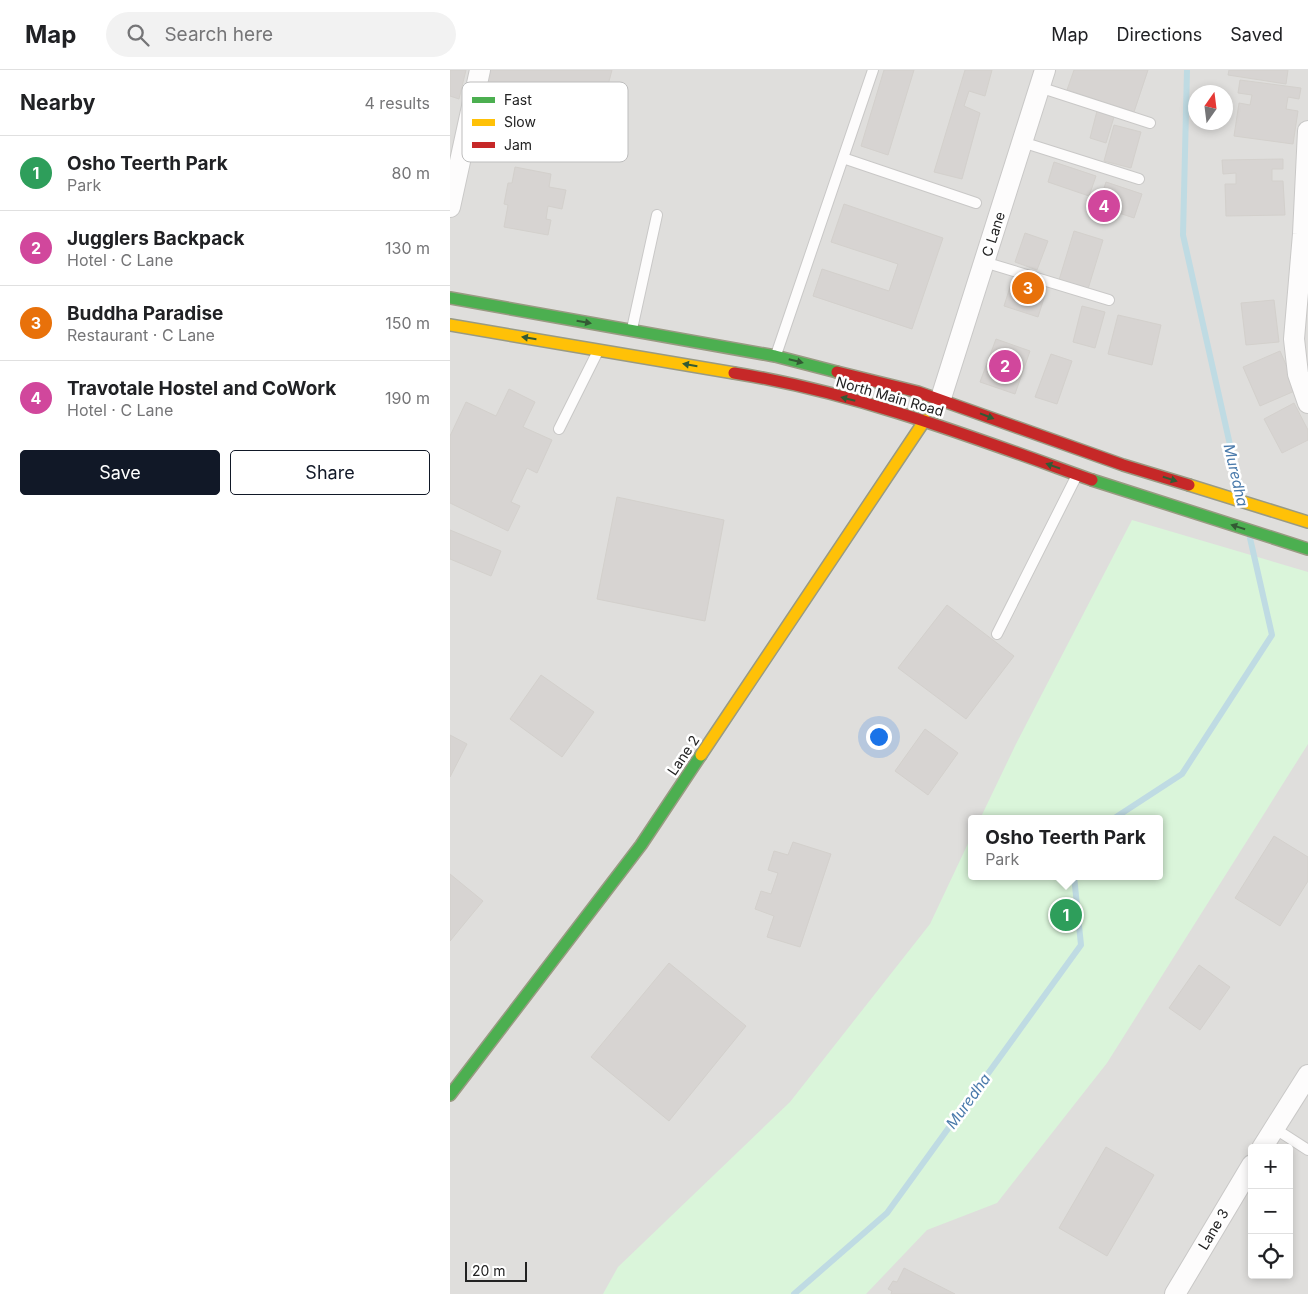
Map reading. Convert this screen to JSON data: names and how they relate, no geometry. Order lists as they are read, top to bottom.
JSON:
{
  "streets": {
    "main road": ["North Main Road", "Lane 2"],
    "street": ["C Lane", "Lane 3"]
  },
  "crossings": [
    ["C Lane", "North Main Road"],
    ["North Main Road", "Lane 2"]
  ],
  "water": ["Muredha"],
  "legend": ["Fast", "Slow", "Jam"],
  "scale_bar": "20 m",
  "north": "top",
  "page": {
    "header": "Map",
    "search": "Search here",
    "nav": ["Map", "Directions", "Saved"],
    "heading": ["Nearby", "4 results"],
    "list": [
      {
        "mark": "1",
        "name": "Osho Teerth Park",
        "note": "Park",
        "value": "80 m"
      },
      {
        "mark": "2",
        "name": "Jugglers Backpack",
        "note": "Hotel · C Lane",
        "value": "130 m"
      },
      {
        "mark": "3",
        "name": "Buddha Paradise",
        "note": "Restaurant · C Lane",
        "value": "150 m"
      },
      {
        "mark": "4",
        "name": "Travotale Hostel and CoWork",
        "note": "Hotel · C Lane",
        "value": "190 m"
      }
    ],
    "pins": [
      "4",
      "3",
      "2",
      "1"
    ],
    "buttons": ["Save", "Share"],
    "popup": ["Osho Teerth Park", "Park"],
    "map_buttons": ["+", "−"],
    "scale": "20 m"
  }
}
